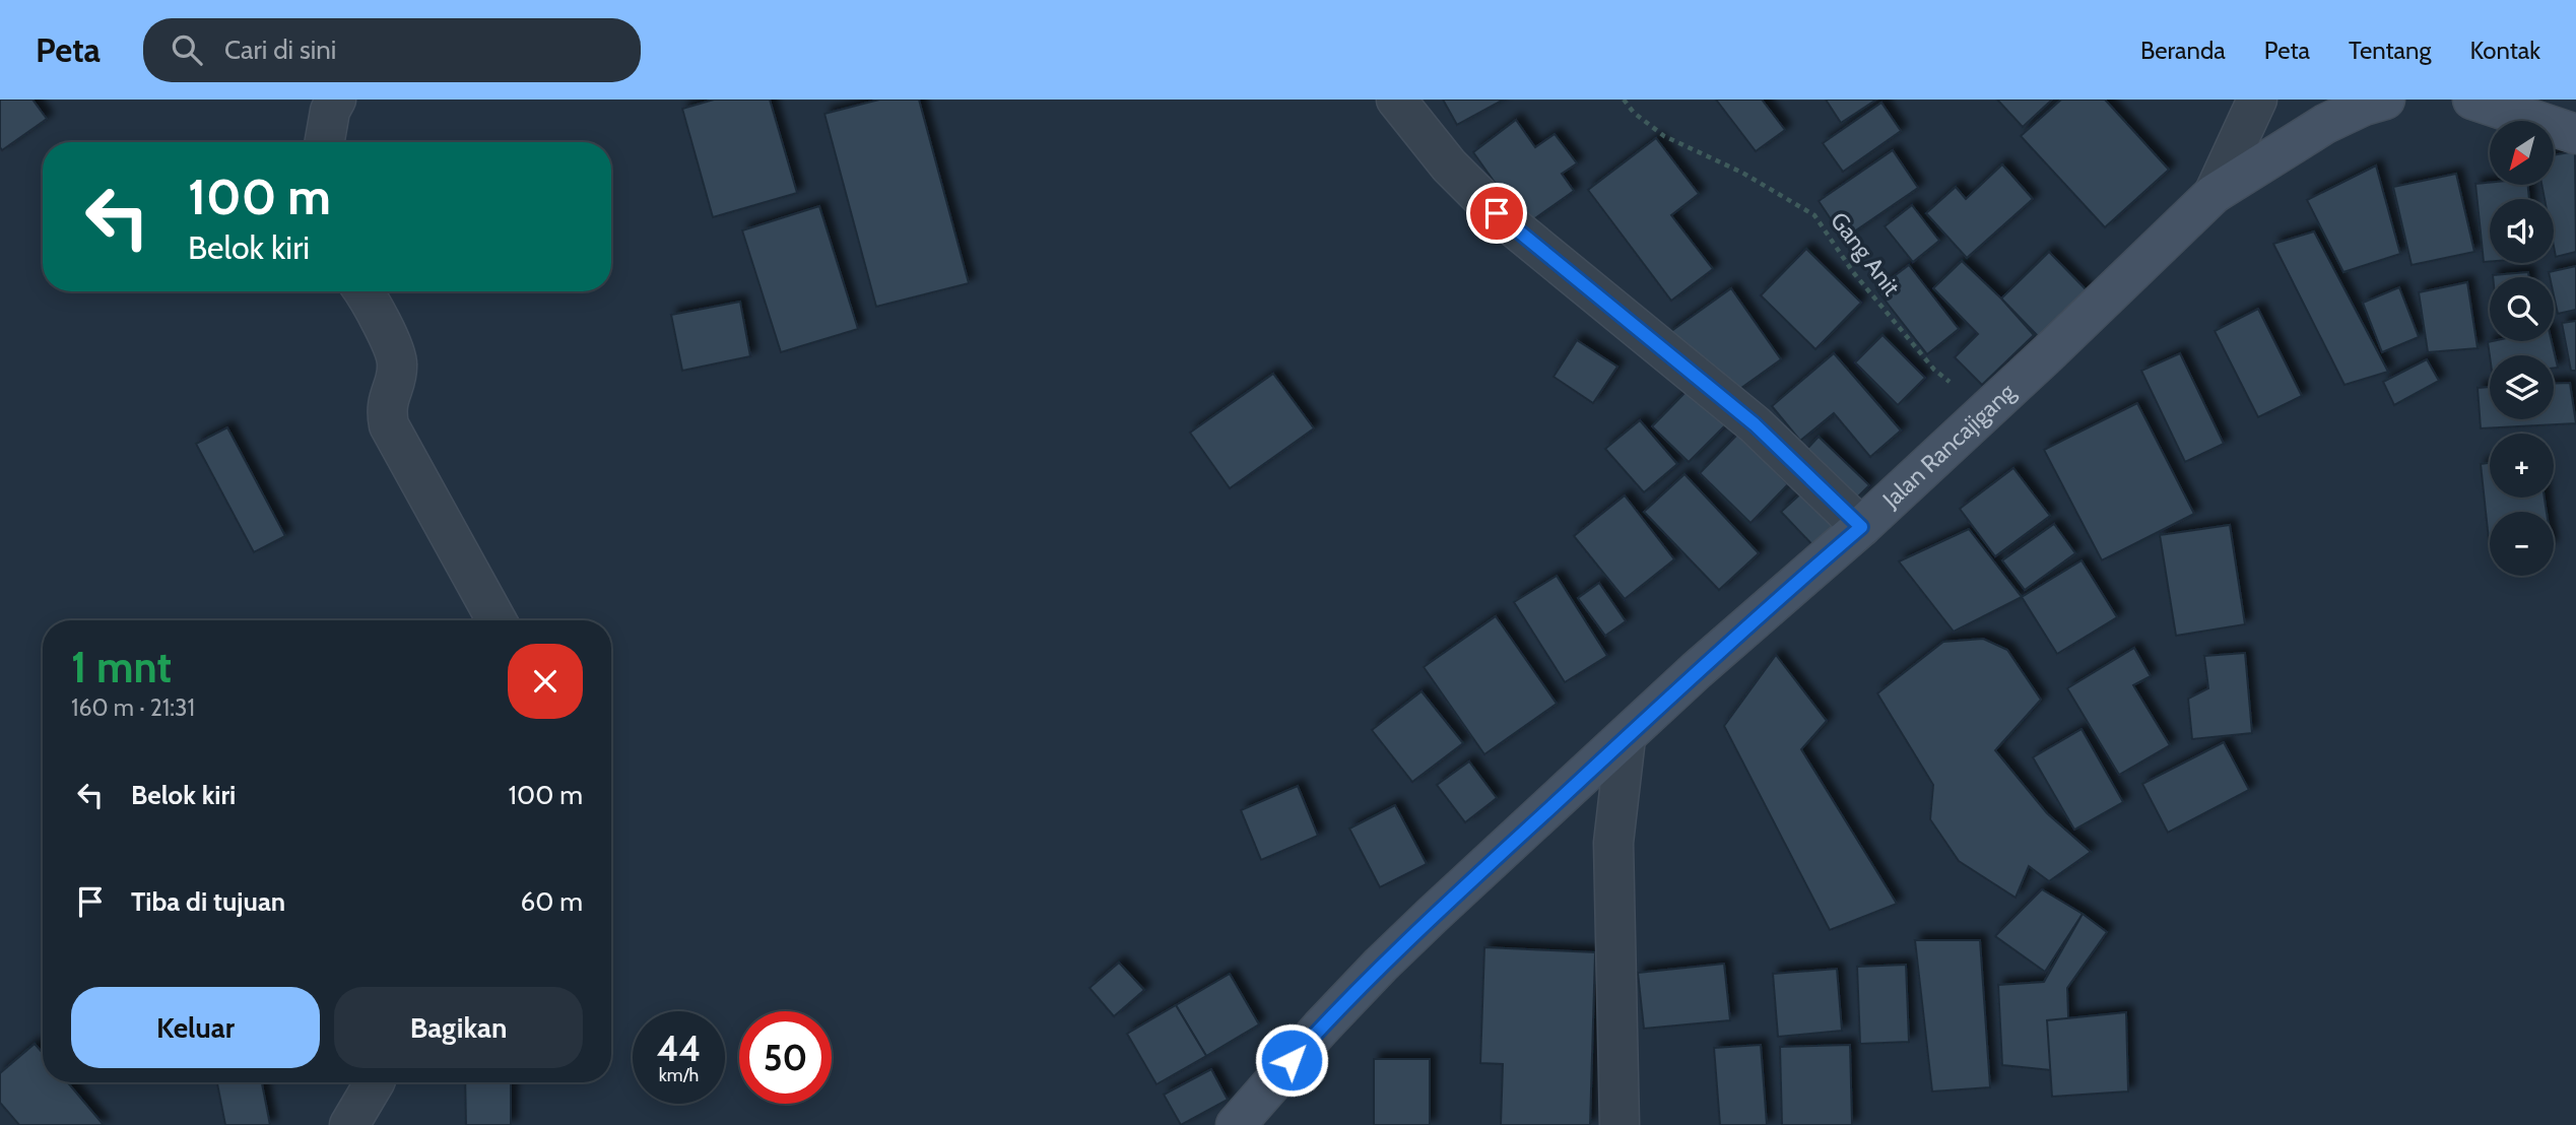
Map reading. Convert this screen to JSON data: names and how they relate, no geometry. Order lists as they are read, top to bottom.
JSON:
{
  "streets": {
    "main road": ["Jalan Rancajigang"],
    "path": ["Gang Anit"]
  },
  "crossings": [
    ["Gang Anit", "Jalan Rancajigang"]
  ],
  "north": "bottom left",
  "page": {
    "header": "Peta",
    "search": "Cari di sini",
    "nav": [
      "Beranda",
      "Peta",
      "Tentang",
      "Kontak"
    ],
    "map_buttons": ["+", "−"],
    "turn": ["100 m", "Belok kiri"],
    "heading": ["1 mnt", "160 m · 21:31"],
    "list": [
      {
        "name": "Belok kiri",
        "value": "100 m"
      },
      {
        "name": "Tiba di tujuan",
        "value": "60 m"
      }
    ],
    "buttons": ["Keluar", "Bagikan"],
    "speed": "44 km/h",
    "limit": "50"
  }
}
